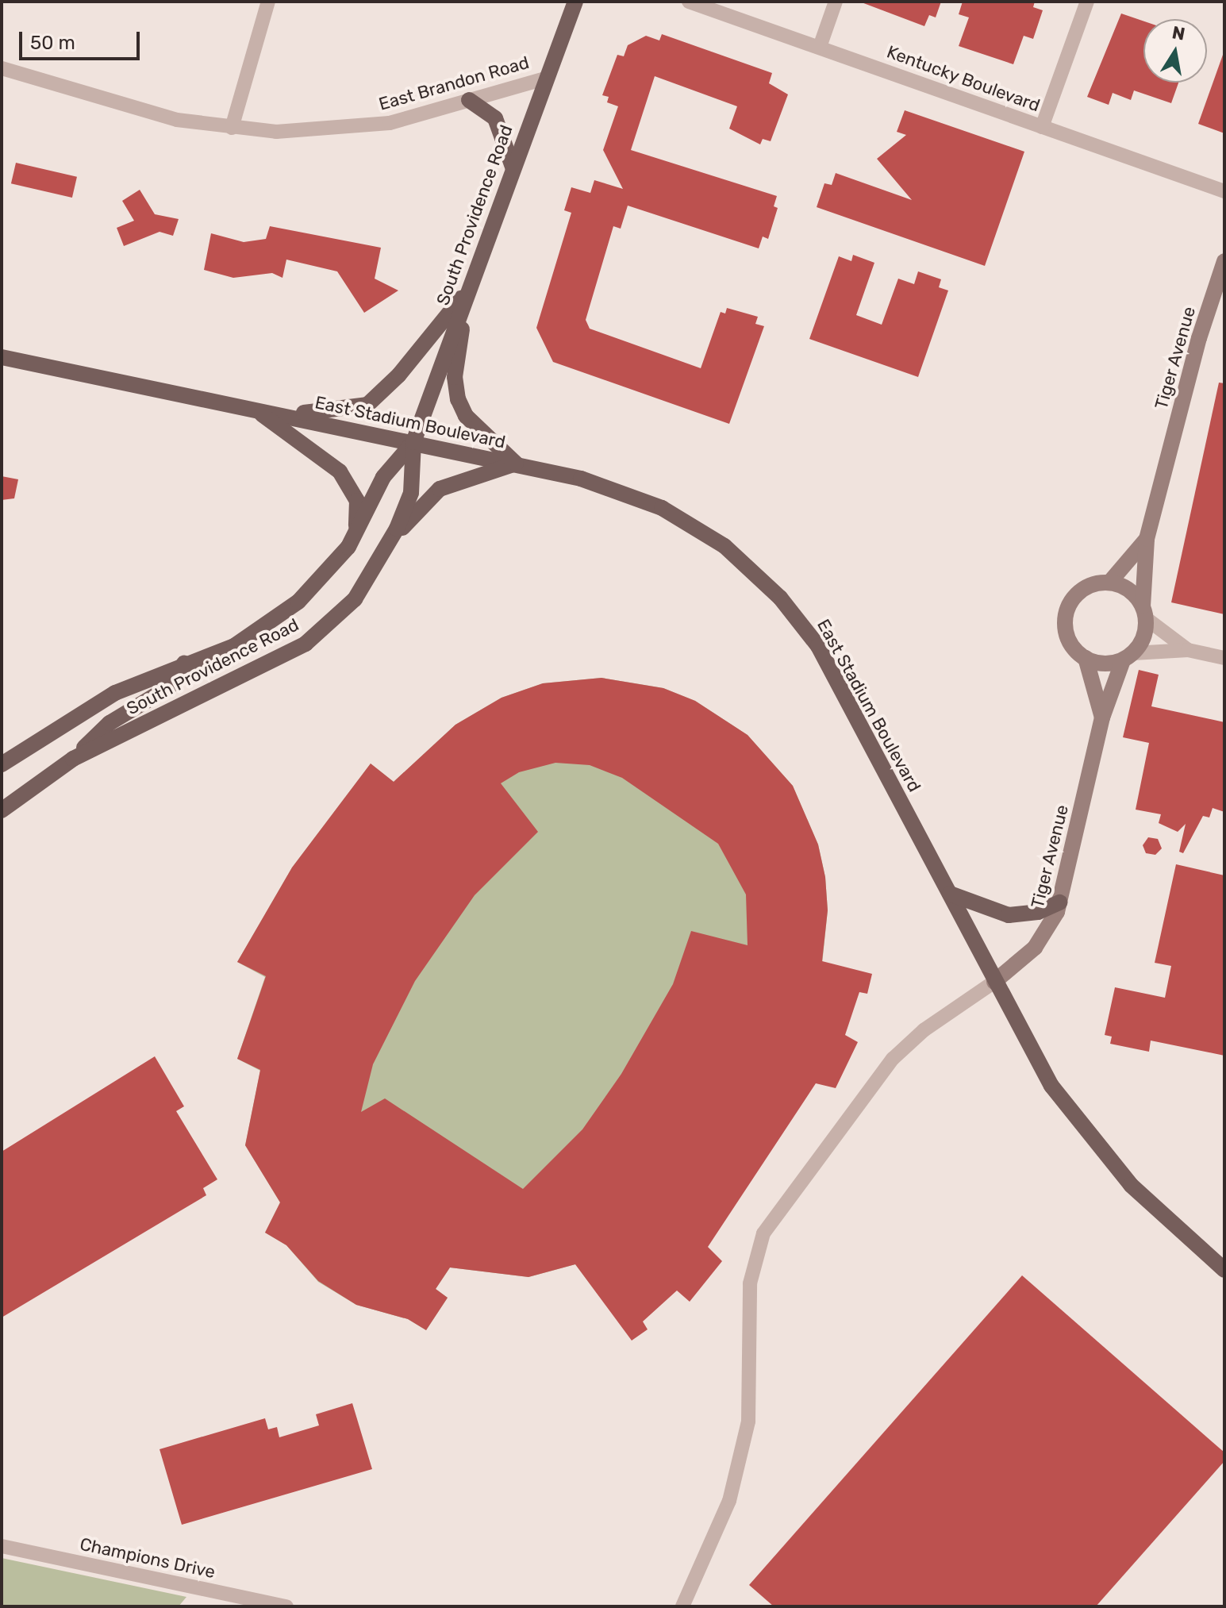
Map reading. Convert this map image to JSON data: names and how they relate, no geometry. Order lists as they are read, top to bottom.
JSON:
{
  "streets": {
    "main road": ["South Providence Road", "East Stadium Boulevard"],
    "street": [
      "Kentucky Boulevard",
      "East Brandon Road",
      "Tiger Avenue",
      "Champions Drive"
    ]
  },
  "crossings": [
    ["East Brandon Road", "South Providence Road"],
    ["South Providence Road", "East Stadium Boulevard"],
    ["Tiger Avenue", "East Stadium Boulevard"]
  ],
  "scale_bar": "50 m",
  "north": "top"
}
